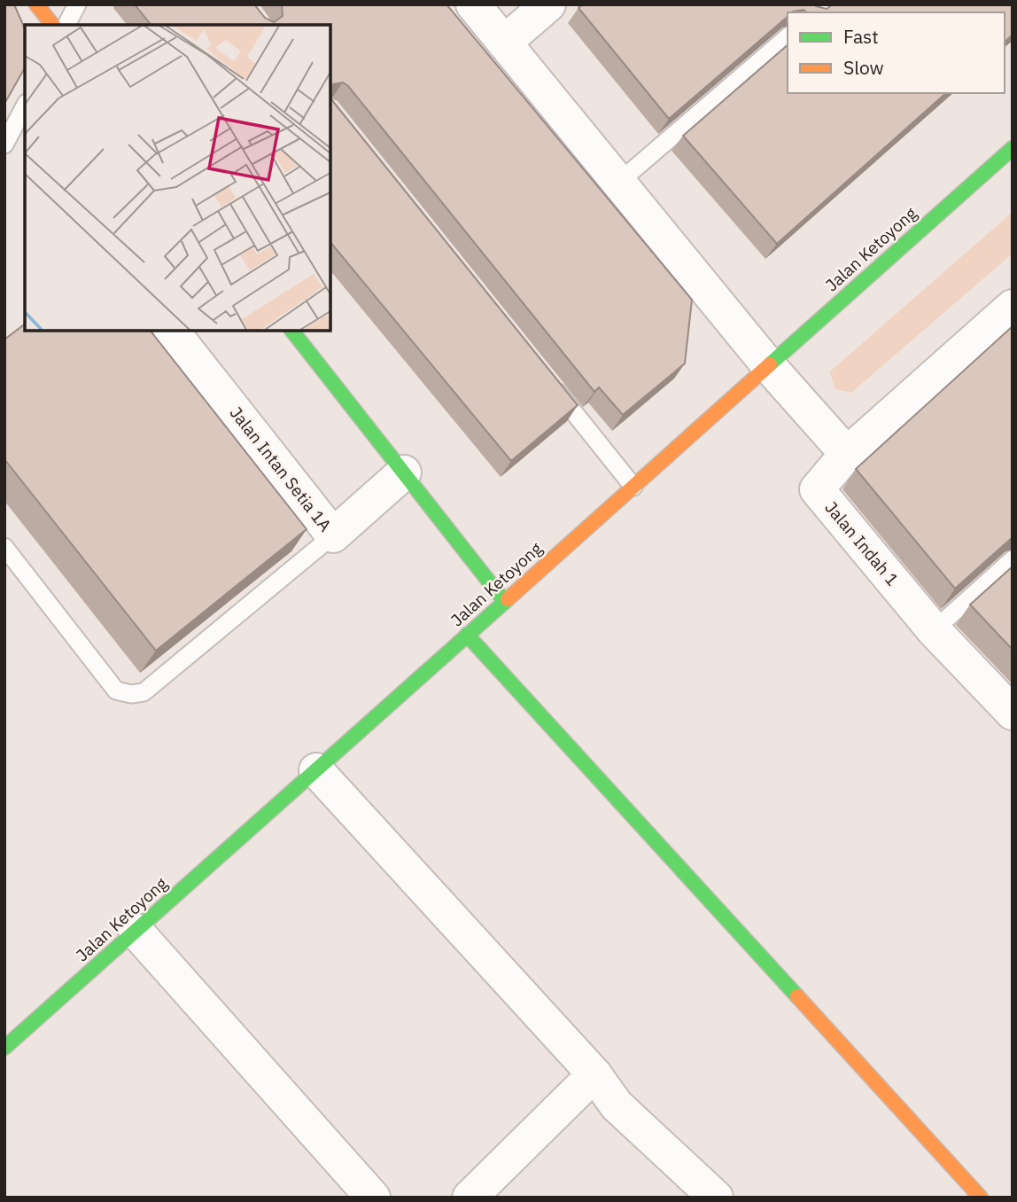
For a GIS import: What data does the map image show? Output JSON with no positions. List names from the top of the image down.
{
  "streets": {
    "street": ["Jalan Ketoyong", "Jalan Intan Setia 1A", "Jalan Indah 1"]
  },
  "legend": ["Fast", "Slow"]
}
